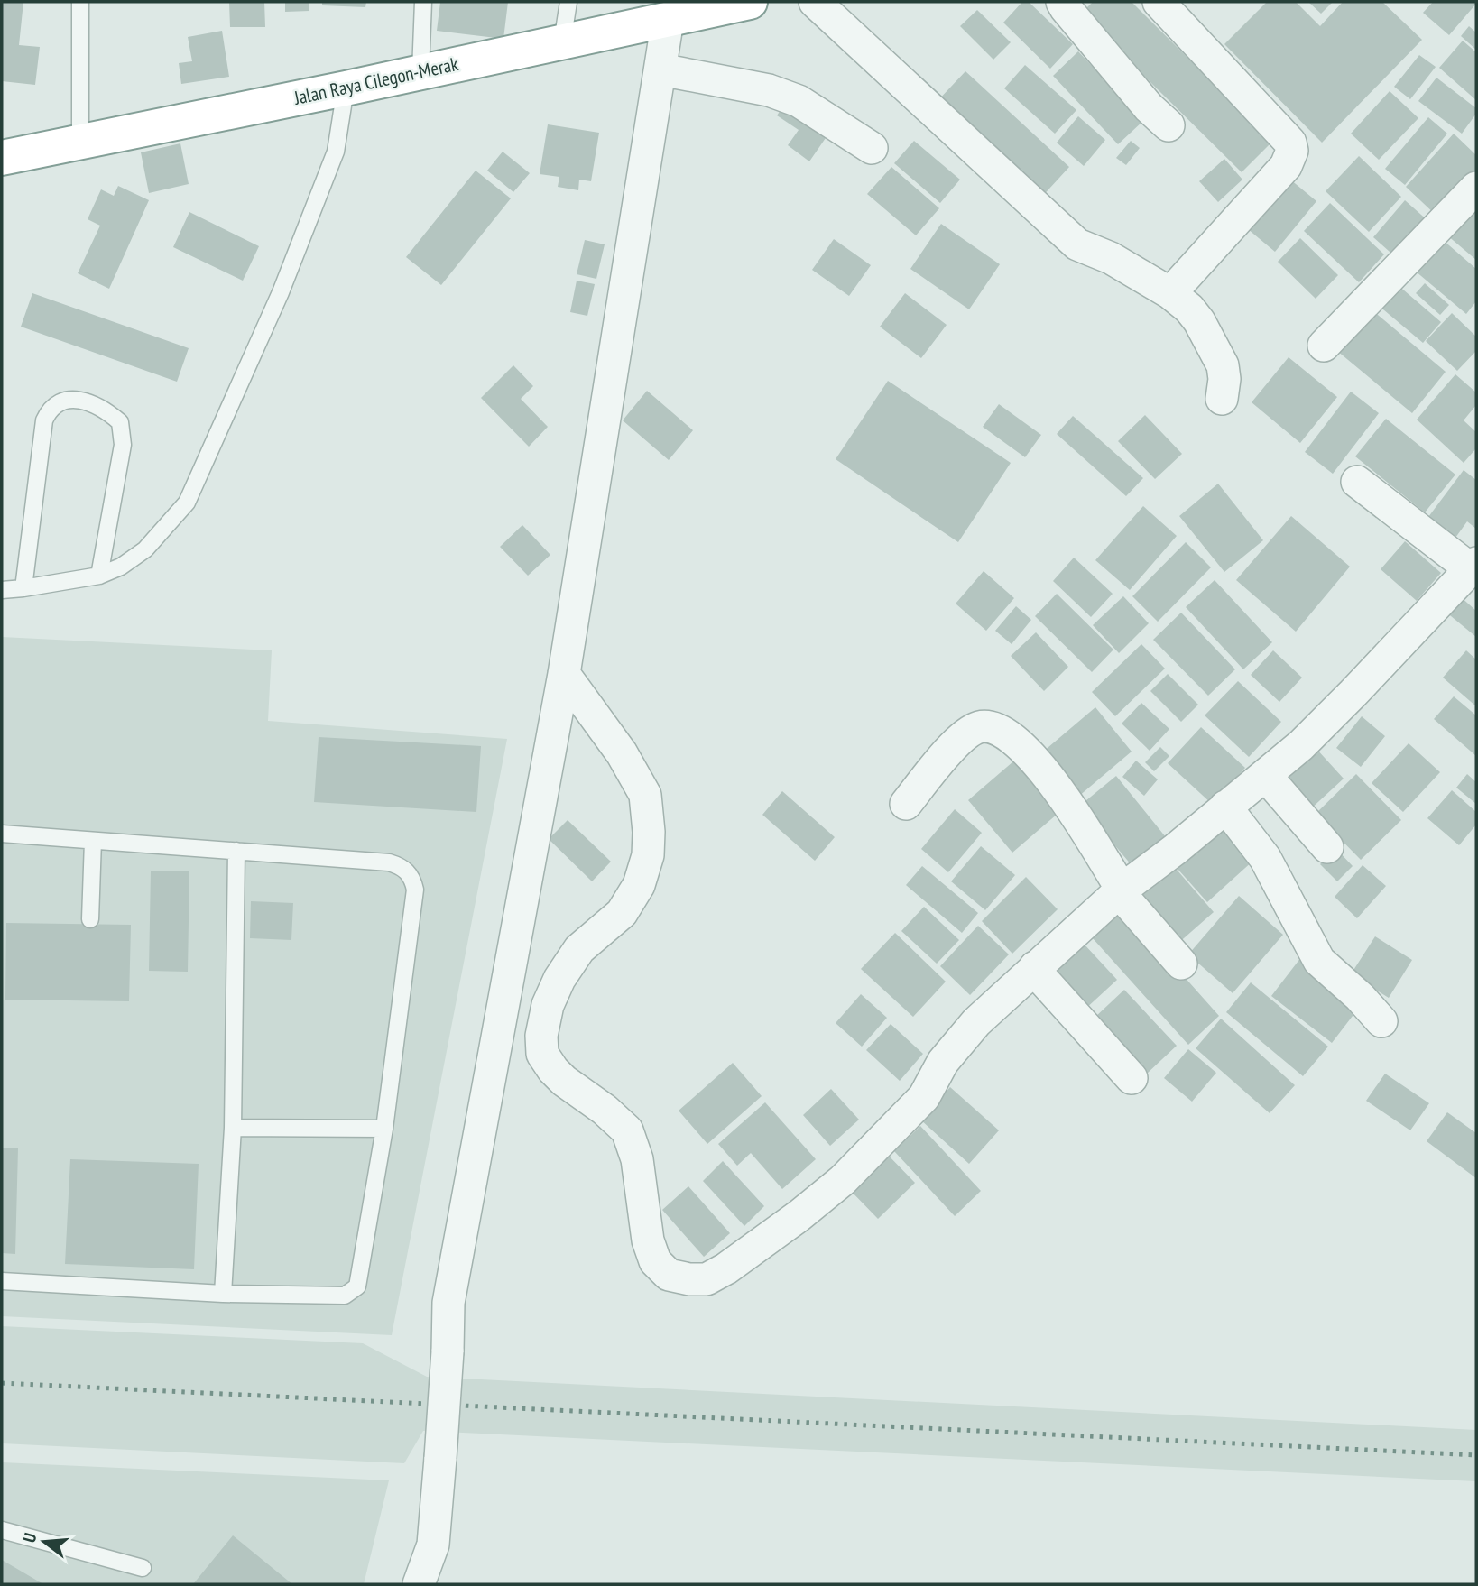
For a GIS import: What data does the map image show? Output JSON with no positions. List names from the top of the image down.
{
  "streets": {
    "highway": ["Jalan Raya Cilegon-Merak"]
  },
  "north": "left"
}
